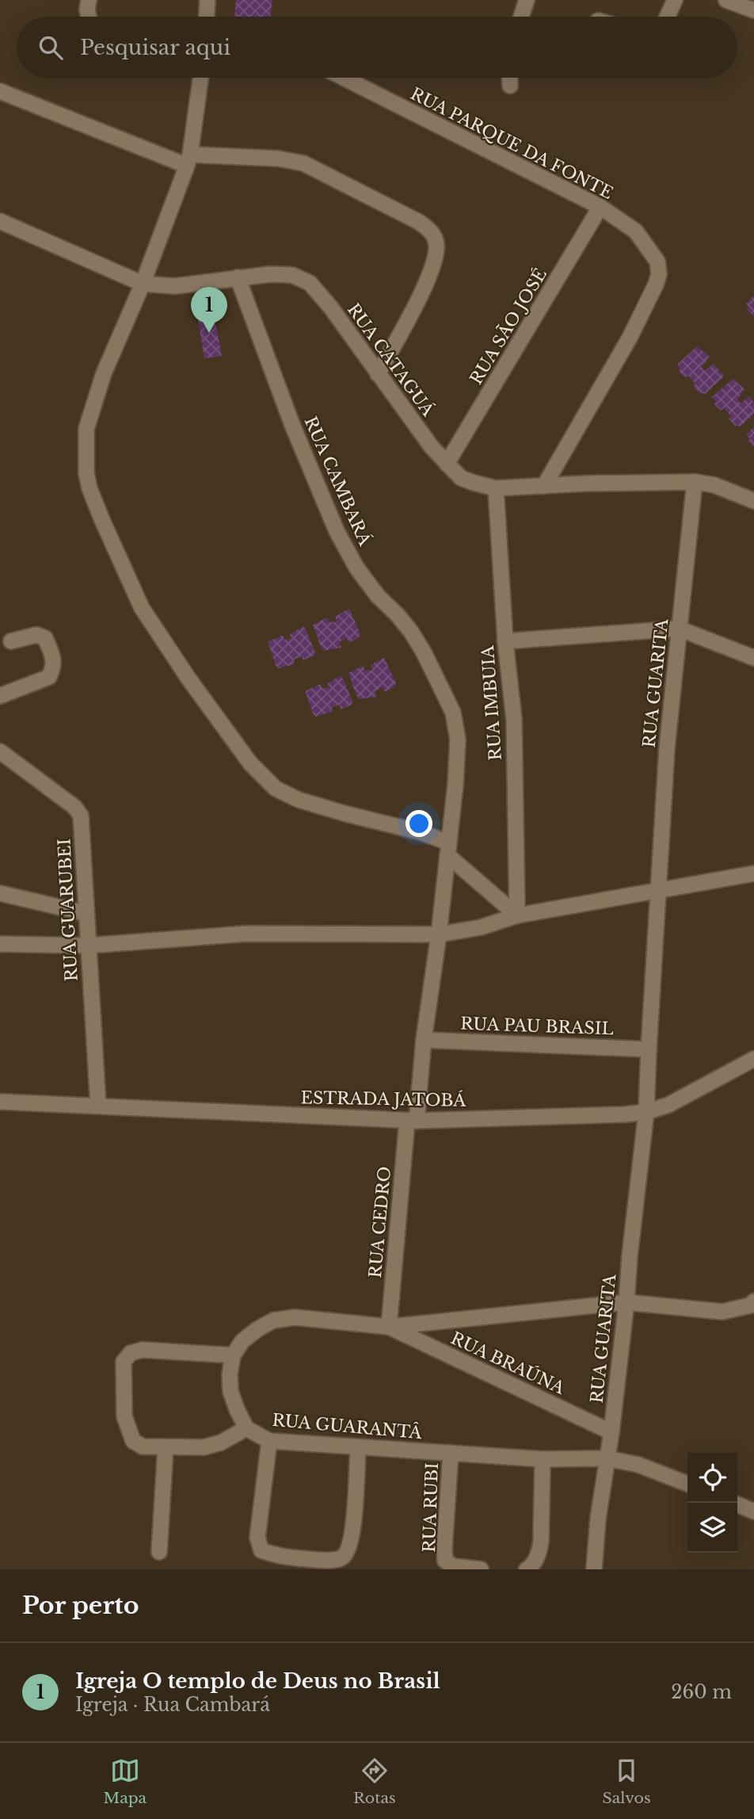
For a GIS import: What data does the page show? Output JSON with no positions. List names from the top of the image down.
{
  "streets": {
    "street": [
      "RUA PARQUE DA FONTE",
      "RUA SÃO JOSÉ",
      "RUA CATAGUÁ",
      "RUA CAMBARÁ",
      "RUA GUARITA",
      "RUA IMBUIA",
      "RUA GUARUBEI",
      "RUA PAU BRASIL",
      "ESTRADA JATOBÁ",
      "RUA CEDRO",
      "RUA BRAÚNA",
      "RUA GUARANTÂ",
      "RUA RUBI"
    ]
  },
  "crossings": [
    ["RUA PARQUE DA FONTE", "RUA SÃO JOSÉ"],
    ["RUA PARQUE DA FONTE", "RUA CATAGUÁ"],
    ["RUA SÃO JOSÉ", "RUA CATAGUÁ"],
    ["RUA CATAGUÁ", "RUA CAMBARÁ"],
    ["RUA CATAGUÁ", "RUA GUARITA"],
    ["RUA CATAGUÁ", "RUA IMBUIA"],
    ["RUA CAMBARÁ", "RUA CEDRO"],
    ["RUA GUARITA", "RUA PAU BRASIL"],
    ["RUA GUARITA", "ESTRADA JATOBÁ"],
    ["RUA GUARITA", "RUA BRAÚNA"],
    ["RUA GUARITA", "RUA GUARANTÂ"],
    ["RUA GUARUBEI", "ESTRADA JATOBÁ"],
    ["RUA PAU BRASIL", "RUA CEDRO"],
    ["ESTRADA JATOBÁ", "RUA CEDRO"],
    ["RUA CEDRO", "RUA BRAÚNA"],
    ["RUA GUARANTÂ", "RUA RUBI"]
  ],
  "page": {
    "search": "Pesquisar aqui",
    "pins": "1",
    "heading": "Por perto",
    "list": [
      {
        "mark": "1",
        "name": "Igreja O templo de Deus no Brasil",
        "note": "Igreja · Rua Cambará",
        "value": "260 m"
      }
    ],
    "nav": ["Mapa", "Rotas", "Salvos"]
  }
}
